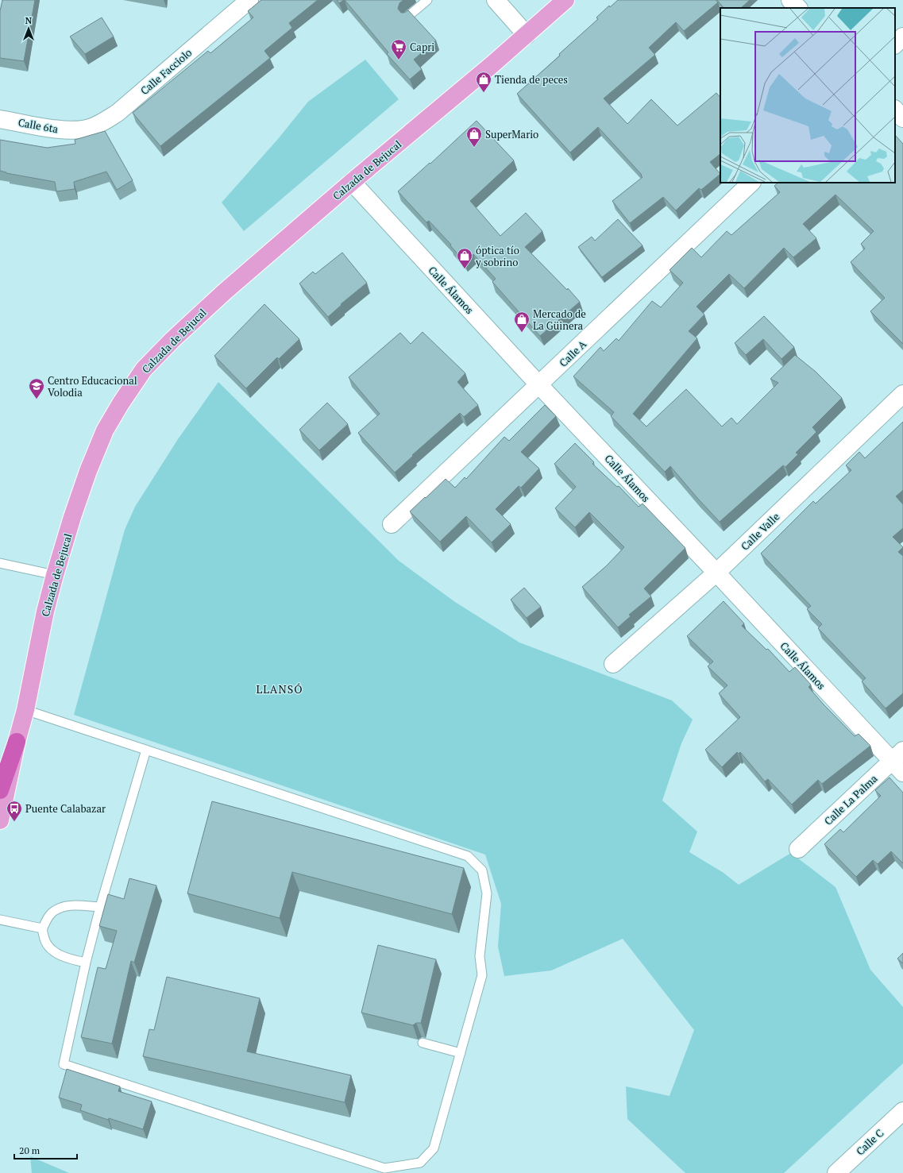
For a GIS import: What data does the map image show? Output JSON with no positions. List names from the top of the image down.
{
  "streets": {
    "main road": ["Calzada de Bejucal"],
    "street": [
      "Calle Facciolo",
      "Calle 6ta",
      "Calle Álamos",
      "Calle A",
      "Calle Valle",
      "Calle La Palma",
      "Calle C"
    ]
  },
  "crossings": [
    ["Calle Facciolo", "Calle 6ta"],
    ["Calzada de Bejucal", "Calle Álamos"],
    ["Calle Álamos", "Calle A"],
    ["Calle Álamos", "Calle Valle"],
    ["Calle Álamos", "Calle La Palma"]
  ],
  "districts": ["LLANSÓ"],
  "places": {
    "supermarket": ["Capri"],
    "shop": [
      "Tienda de peces",
      "SuperMario",
      "óptica tío y sobrino",
      "Mercado de La Güinera"
    ],
    "school or university": ["Centro Educacional Volodia"],
    "bus stop": ["Puente Calabazar"]
  },
  "scale_bar": "20 m",
  "north": "top"
}
